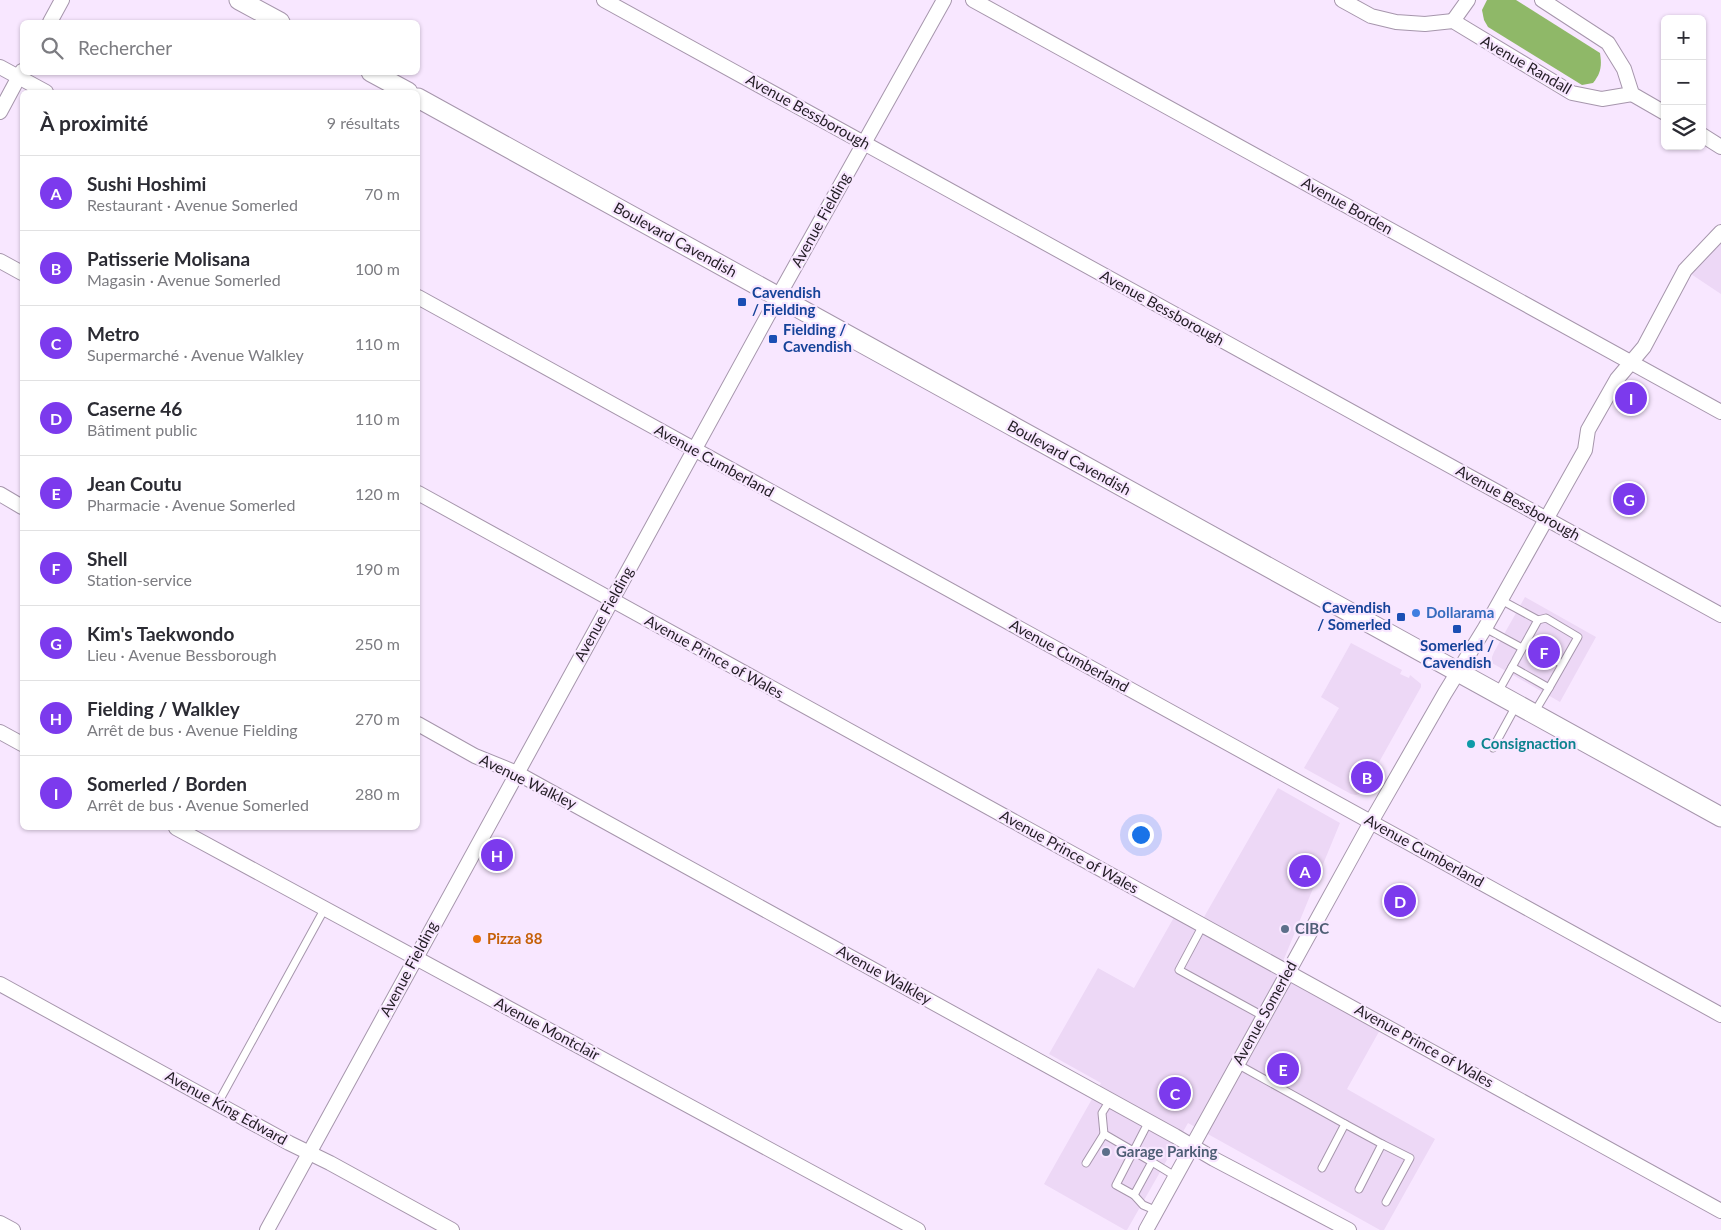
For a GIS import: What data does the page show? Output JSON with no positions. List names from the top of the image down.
{
  "streets": {
    "main road": ["Boulevard Cavendish"],
    "street": [
      "Avenue Randall",
      "Avenue Bessborough",
      "Avenue Borden",
      "Avenue Fielding",
      "Avenue Cumberland",
      "Avenue Prince of Wales",
      "Avenue Walkley",
      "Avenue Somerled",
      "Avenue Montclair",
      "Avenue King Edward"
    ]
  },
  "crossings": [
    ["Avenue Bessborough", "Avenue Fielding"],
    ["Avenue Bessborough", "Avenue Somerled"],
    ["Avenue Borden", "Avenue Somerled"],
    ["Avenue Fielding", "Boulevard Cavendish"],
    ["Avenue Fielding", "Avenue Cumberland"],
    ["Avenue Fielding", "Avenue Prince of Wales"],
    ["Avenue Fielding", "Avenue Walkley"],
    ["Avenue Fielding", "Avenue Montclair"],
    ["Avenue Fielding", "Avenue King Edward"],
    ["Boulevard Cavendish", "Avenue Somerled"],
    ["Avenue Cumberland", "Avenue Somerled"],
    ["Avenue Prince of Wales", "Avenue Somerled"],
    ["Avenue Walkley", "Avenue Somerled"]
  ],
  "places": {
    "transit": [
      "Cavendish / Fielding",
      "Fielding / Cavendish",
      "Cavendish / Somerled",
      "Somerled / Cavendish"
    ],
    "other": [
      "Dollarama",
      "Consignaction",
      "CIBC",
      "Pizza 88",
      "Garage Parking"
    ]
  },
  "page": {
    "map_buttons": ["+", "−"],
    "search": "Rechercher",
    "heading": ["À proximité", "9 résultats"],
    "list": [
      {
        "mark": "A",
        "name": "Sushi Hoshimi",
        "note": "Restaurant · Avenue Somerled",
        "value": "70 m"
      },
      {
        "mark": "B",
        "name": "Patisserie Molisana",
        "note": "Magasin · Avenue Somerled",
        "value": "100 m"
      },
      {
        "mark": "C",
        "name": "Metro",
        "note": "Supermarché · Avenue Walkley",
        "value": "110 m"
      },
      {
        "mark": "D",
        "name": "Caserne 46",
        "note": "Bâtiment public",
        "value": "110 m"
      },
      {
        "mark": "E",
        "name": "Jean Coutu",
        "note": "Pharmacie · Avenue Somerled",
        "value": "120 m"
      },
      {
        "mark": "F",
        "name": "Shell",
        "note": "Station-service",
        "value": "190 m"
      },
      {
        "mark": "G",
        "name": "Kim's Taekwondo",
        "note": "Lieu · Avenue Bessborough",
        "value": "250 m"
      },
      {
        "mark": "H",
        "name": "Fielding / Walkley",
        "note": "Arrêt de bus · Avenue Fielding",
        "value": "270 m"
      },
      {
        "mark": "I",
        "name": "Somerled / Borden",
        "note": "Arrêt de bus · Avenue Somerled",
        "value": "280 m"
      }
    ],
    "pins": [
      "I",
      "G",
      "F",
      "B",
      "H",
      "A",
      "D",
      "E",
      "C"
    ]
  }
}
